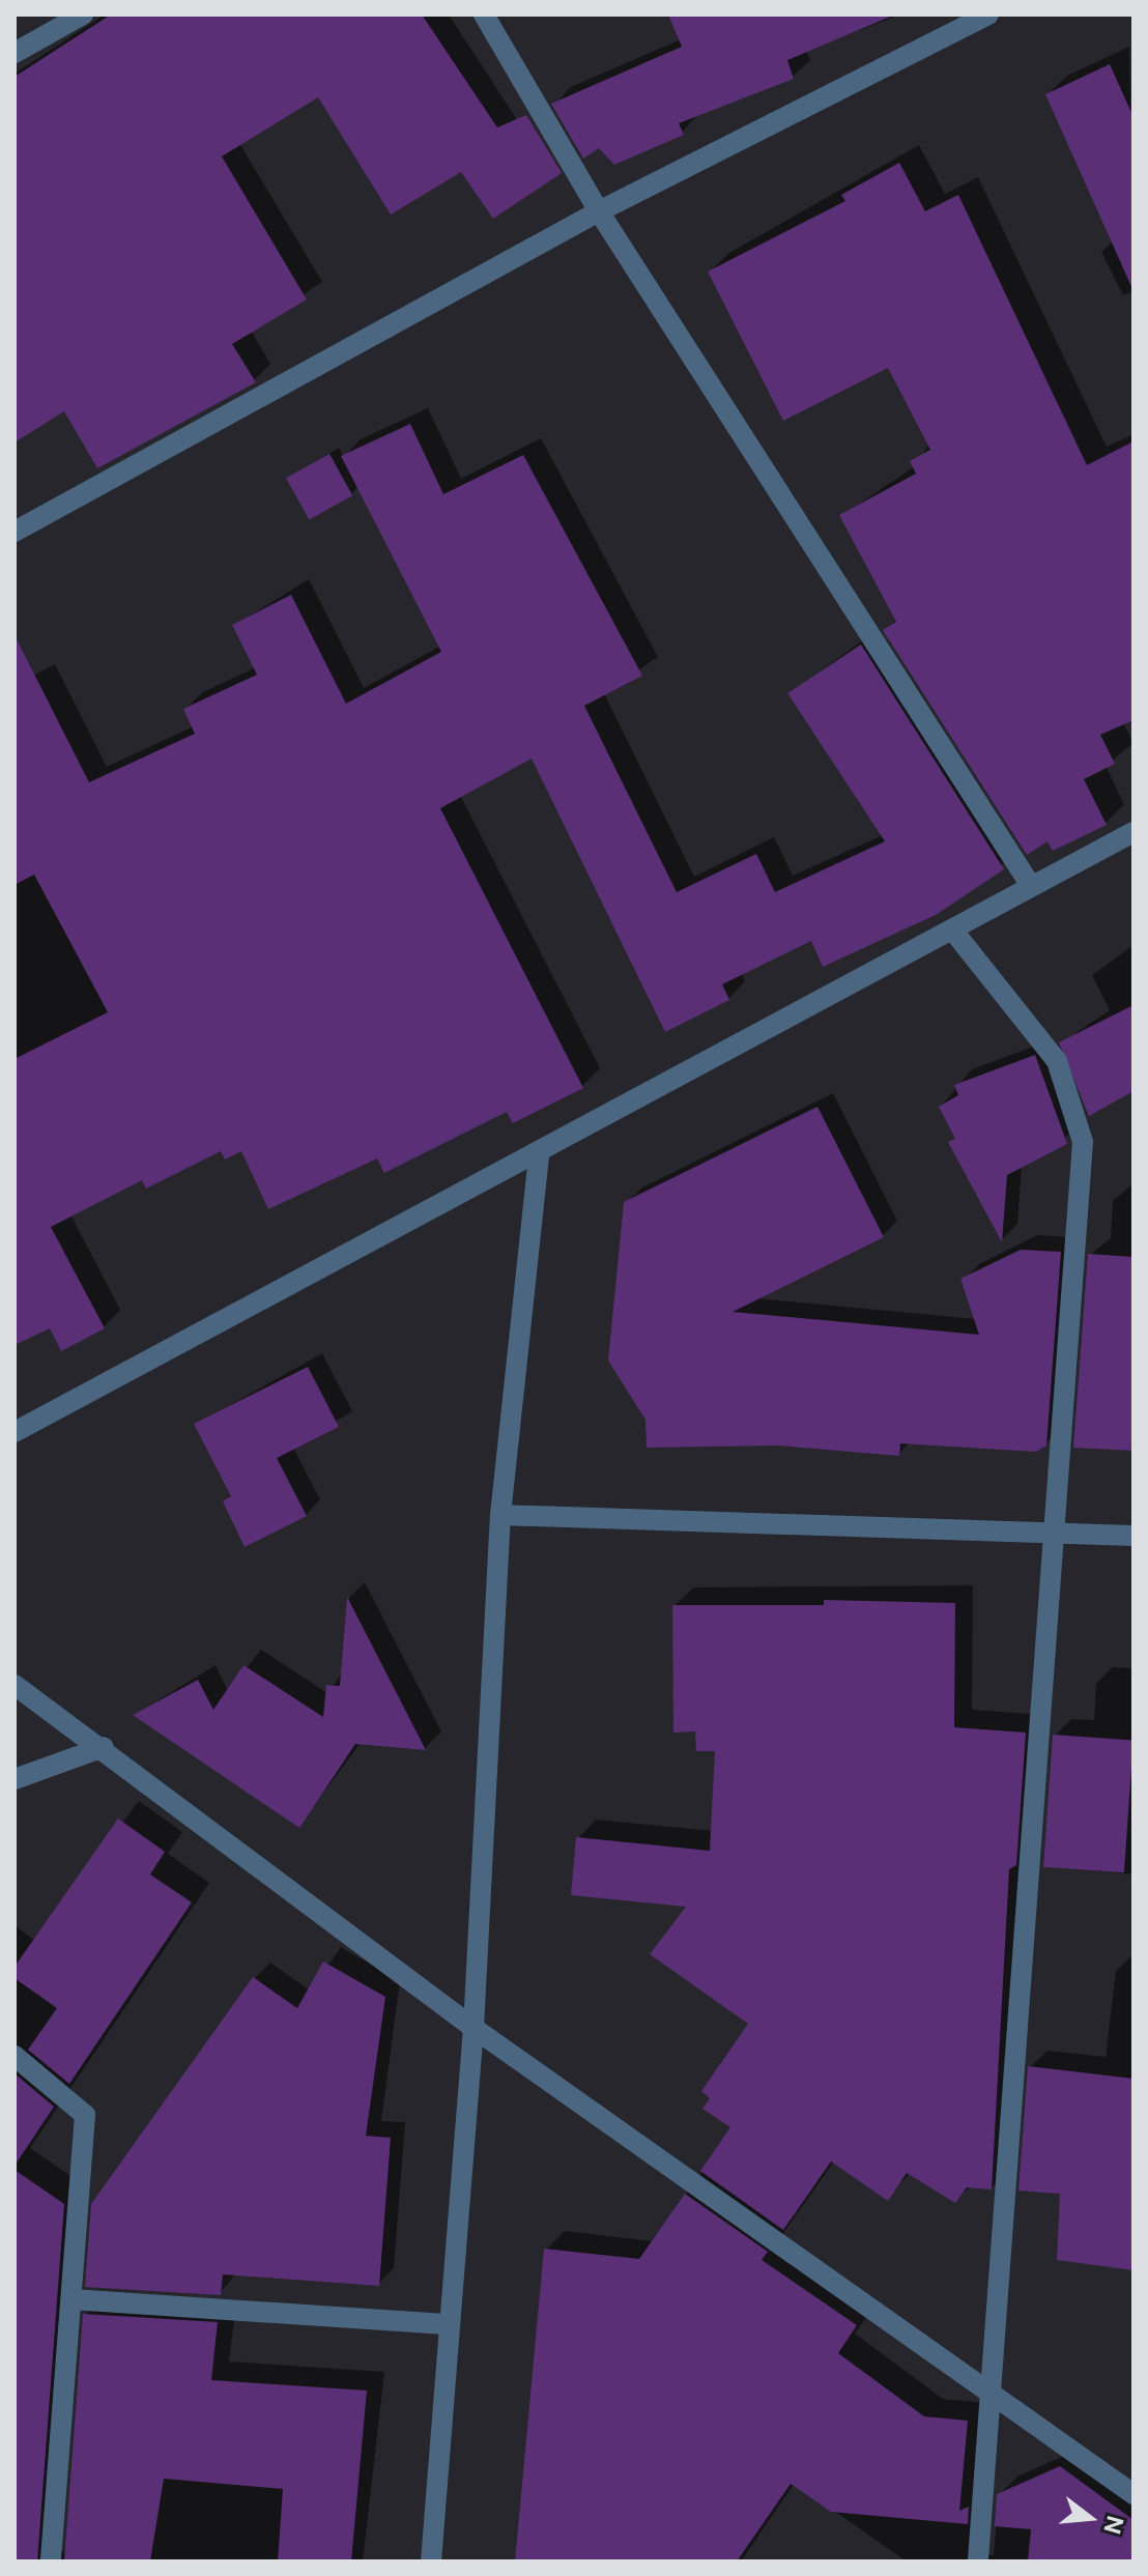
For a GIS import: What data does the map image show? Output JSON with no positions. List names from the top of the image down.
{
  "north": "right"
}
